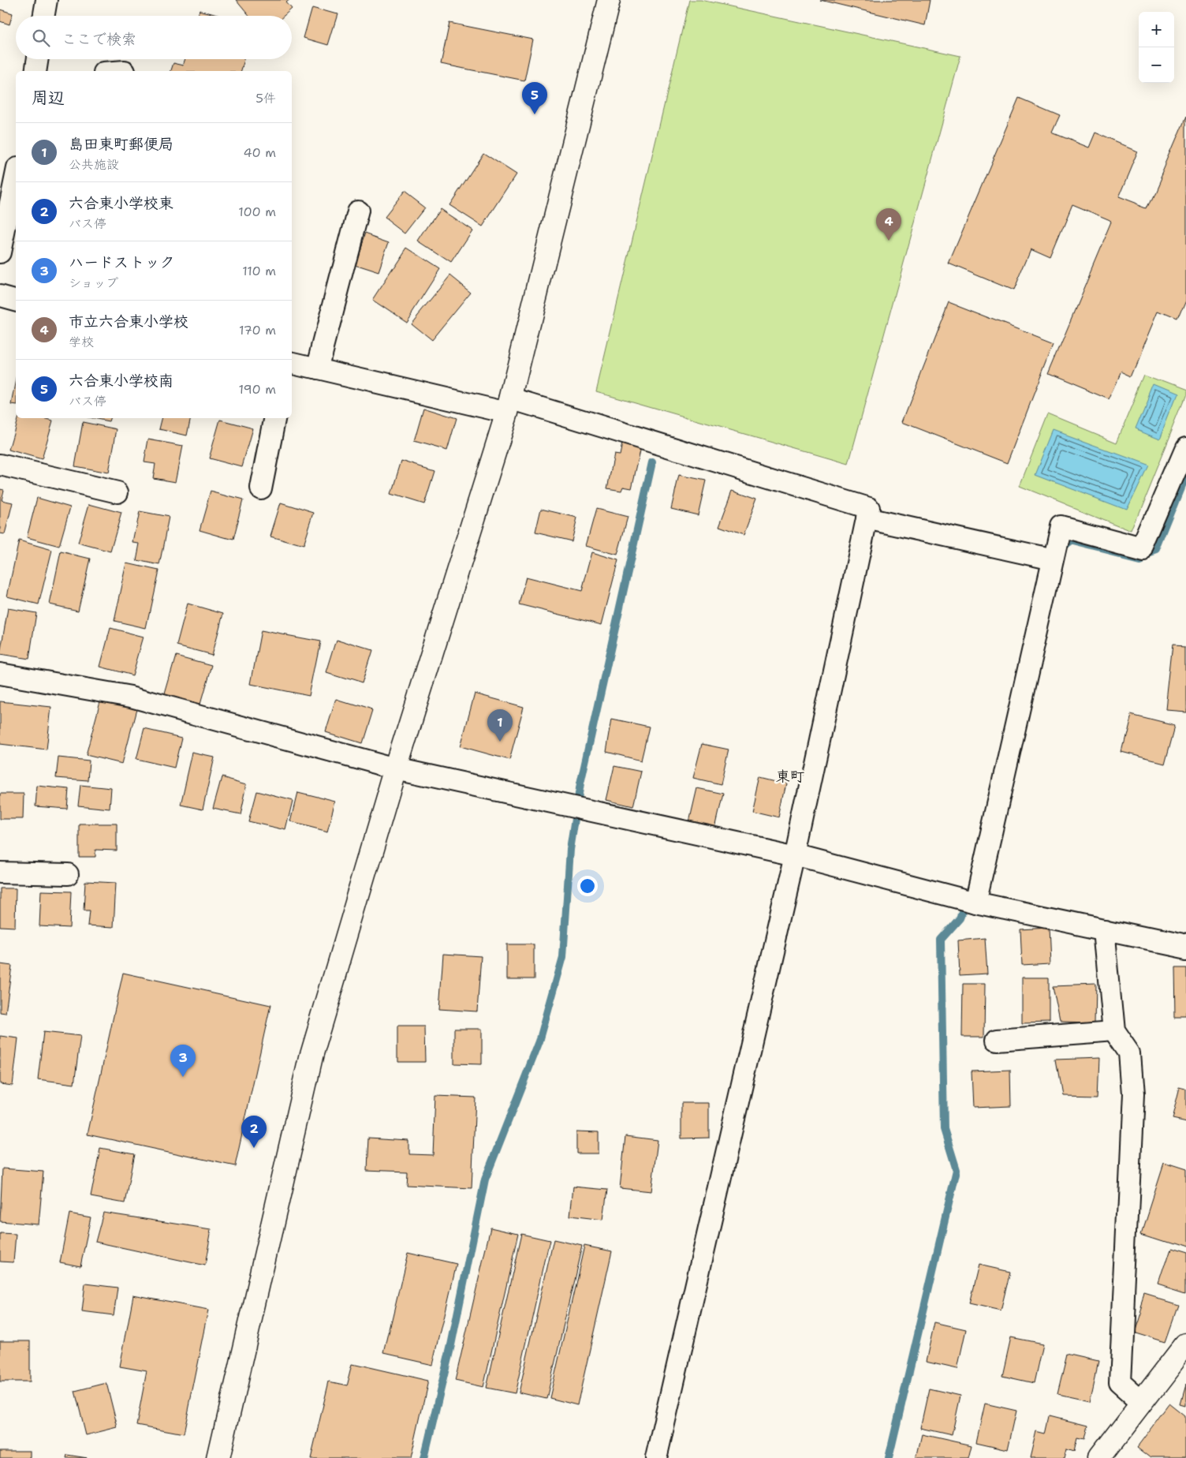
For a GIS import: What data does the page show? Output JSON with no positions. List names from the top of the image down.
{
  "districts": ["東町"],
  "page": {
    "map_buttons": ["+", "−"],
    "search": "ここで検索",
    "heading": ["周辺", "5件"],
    "pins": [
      "5",
      "4",
      "1",
      "3",
      "2"
    ],
    "list": [
      {
        "mark": "1",
        "name": "島田東町郵便局",
        "note": "公共施設",
        "value": "40 m"
      },
      {
        "mark": "2",
        "name": "六合東小学校東",
        "note": "バス停",
        "value": "100 m"
      },
      {
        "mark": "3",
        "name": "ハードストック",
        "note": "ショップ",
        "value": "110 m"
      },
      {
        "mark": "4",
        "name": "市立六合東小学校",
        "note": "学校",
        "value": "170 m"
      },
      {
        "mark": "5",
        "name": "六合東小学校南",
        "note": "バス停",
        "value": "190 m"
      }
    ]
  }
}
